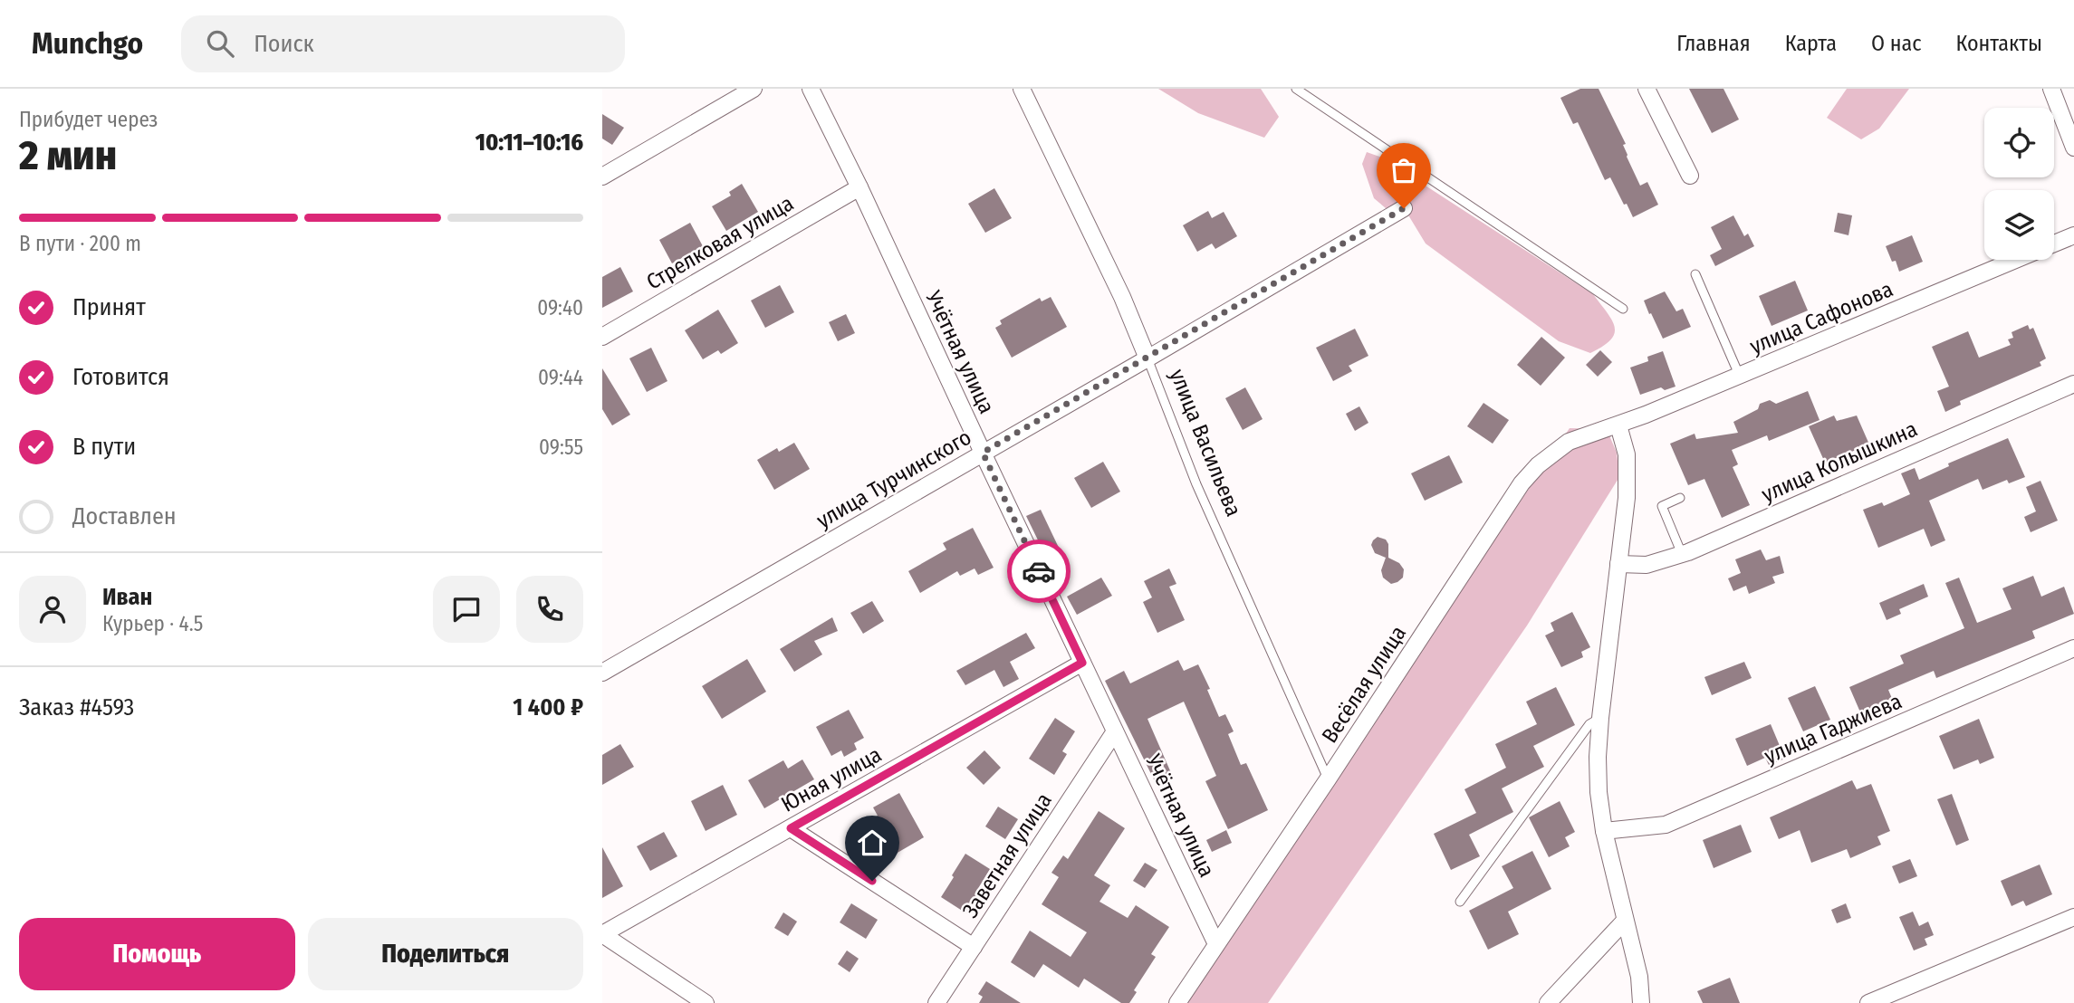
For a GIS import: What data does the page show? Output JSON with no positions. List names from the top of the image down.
{
  "streets": {
    "street": [
      "Стрелковая улица",
      "улица Сафонова",
      "Учётная улица",
      "улица Васильева",
      "улица Колышкина",
      "улица Турчинского",
      "Весёлая улица",
      "улица Гаджиева",
      "Юная улица",
      "Заветная улица"
    ]
  },
  "crossings": [
    ["Стрелковая улица", "Учётная улица"],
    ["улица Сафонова", "Весёлая улица"],
    ["Учётная улица", "улица Турчинского"],
    ["Учётная улица", "Весёлая улица"],
    ["Учётная улица", "Юная улица"],
    ["Учётная улица", "Заветная улица"],
    ["улица Васильева", "улица Турчинского"],
    ["улица Васильева", "Весёлая улица"]
  ],
  "page": {
    "header": "Munchgo",
    "search": "Поиск",
    "nav": [
      "Главная",
      "Карта",
      "О нас",
      "Контакты"
    ],
    "heading": ["2 мин", "Прибудет через", "10:11–10:16"],
    "panel": [
      "Иван",
      "Курьер · 4.5",
      "Заказ #4593",
      "1 400 ₽"
    ],
    "bar": "В пути · 200 m",
    "list": [
      ["Принят", "09:40"],
      ["Готовится", "09:44"],
      ["В пути", "09:55"],
      "Доставлен"
    ],
    "buttons": ["Помощь", "Поделиться"]
  }
}
